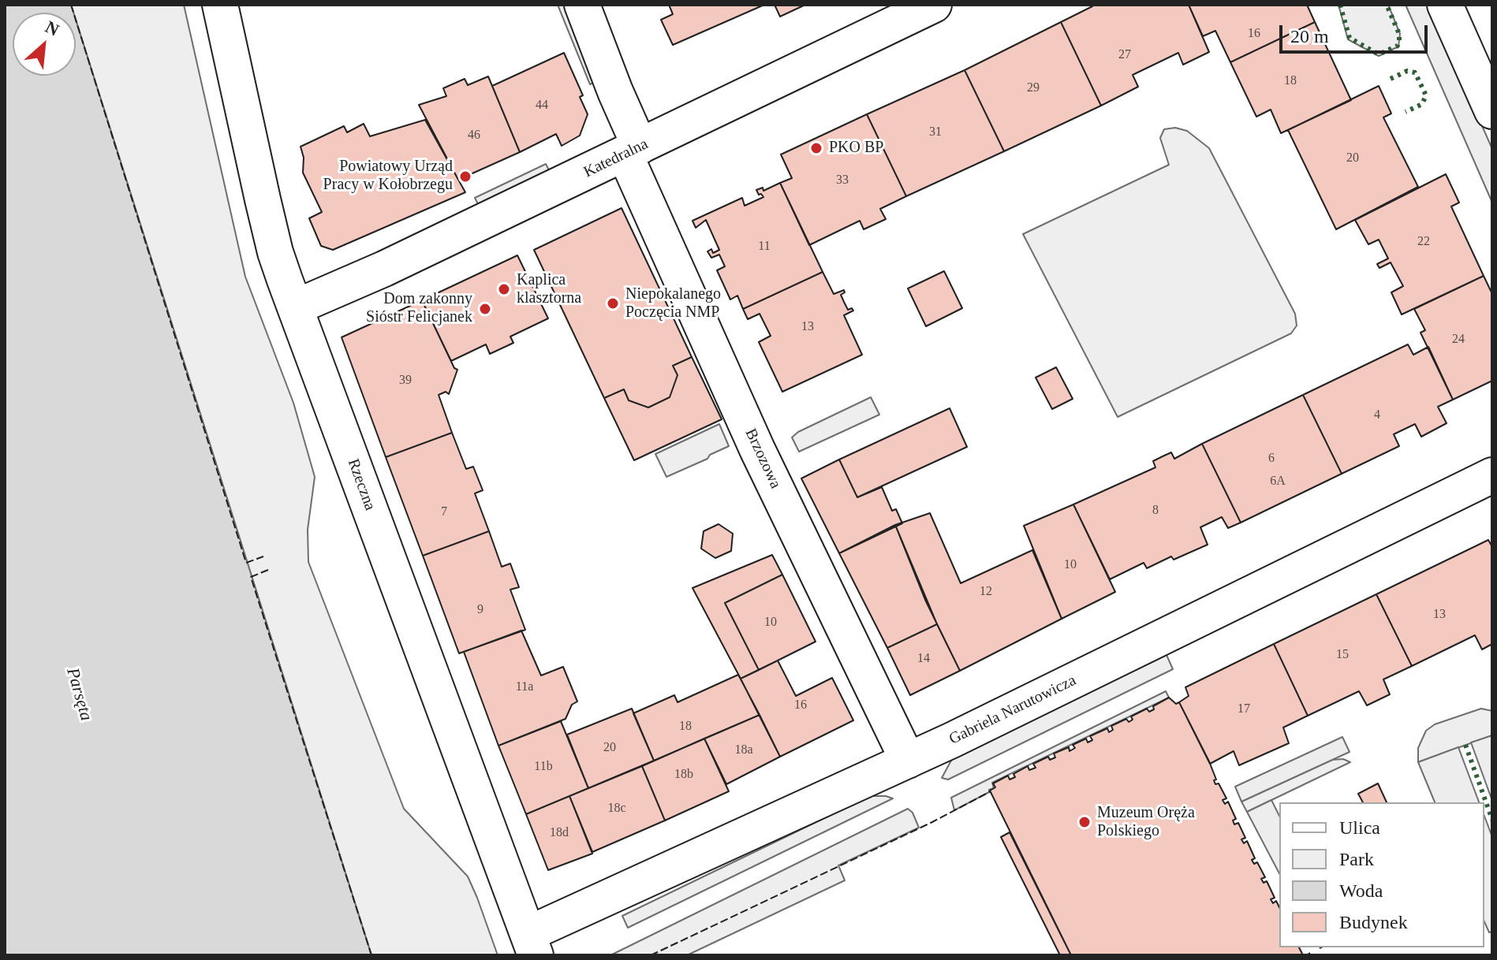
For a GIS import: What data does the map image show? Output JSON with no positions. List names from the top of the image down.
{
  "streets": {
    "street": [
      "Katedralna",
      "Brzozowa",
      "Rzeczna",
      "Gabriela Narutowicza"
    ]
  },
  "crossings": [
    ["Katedralna", "Brzozowa"],
    ["Katedralna", "Rzeczna"],
    ["Brzozowa", "Gabriela Narutowicza"],
    ["Rzeczna", "Gabriela Narutowicza"]
  ],
  "water": ["Parsęta"],
  "places": [
    "PKO BP",
    "Powiatowy Urząd Pracy w Kołobrzegu",
    "Kaplica klasztorna",
    "Niepokalanego Poczęcia NMP",
    "Dom zakonny Sióstr Felicjanek",
    "Muzeum Oręża Polskiego"
  ],
  "house_numbers": [
    "16",
    "27",
    "18",
    "29",
    "44",
    "31",
    "46",
    "20",
    "33",
    "22",
    "11",
    "13",
    "24",
    "39",
    "4",
    "6",
    "6A",
    "8",
    "7",
    "10",
    "12",
    "9",
    "13",
    "10",
    "15",
    "14",
    "11a",
    "16",
    "17",
    "18",
    "20",
    "18a",
    "11b",
    "18b",
    "18c",
    "18d"
  ],
  "legend": [
    "Ulica",
    "Park",
    "Woda",
    "Budynek"
  ],
  "scale_bar": "20 m",
  "north": "top right"
}
